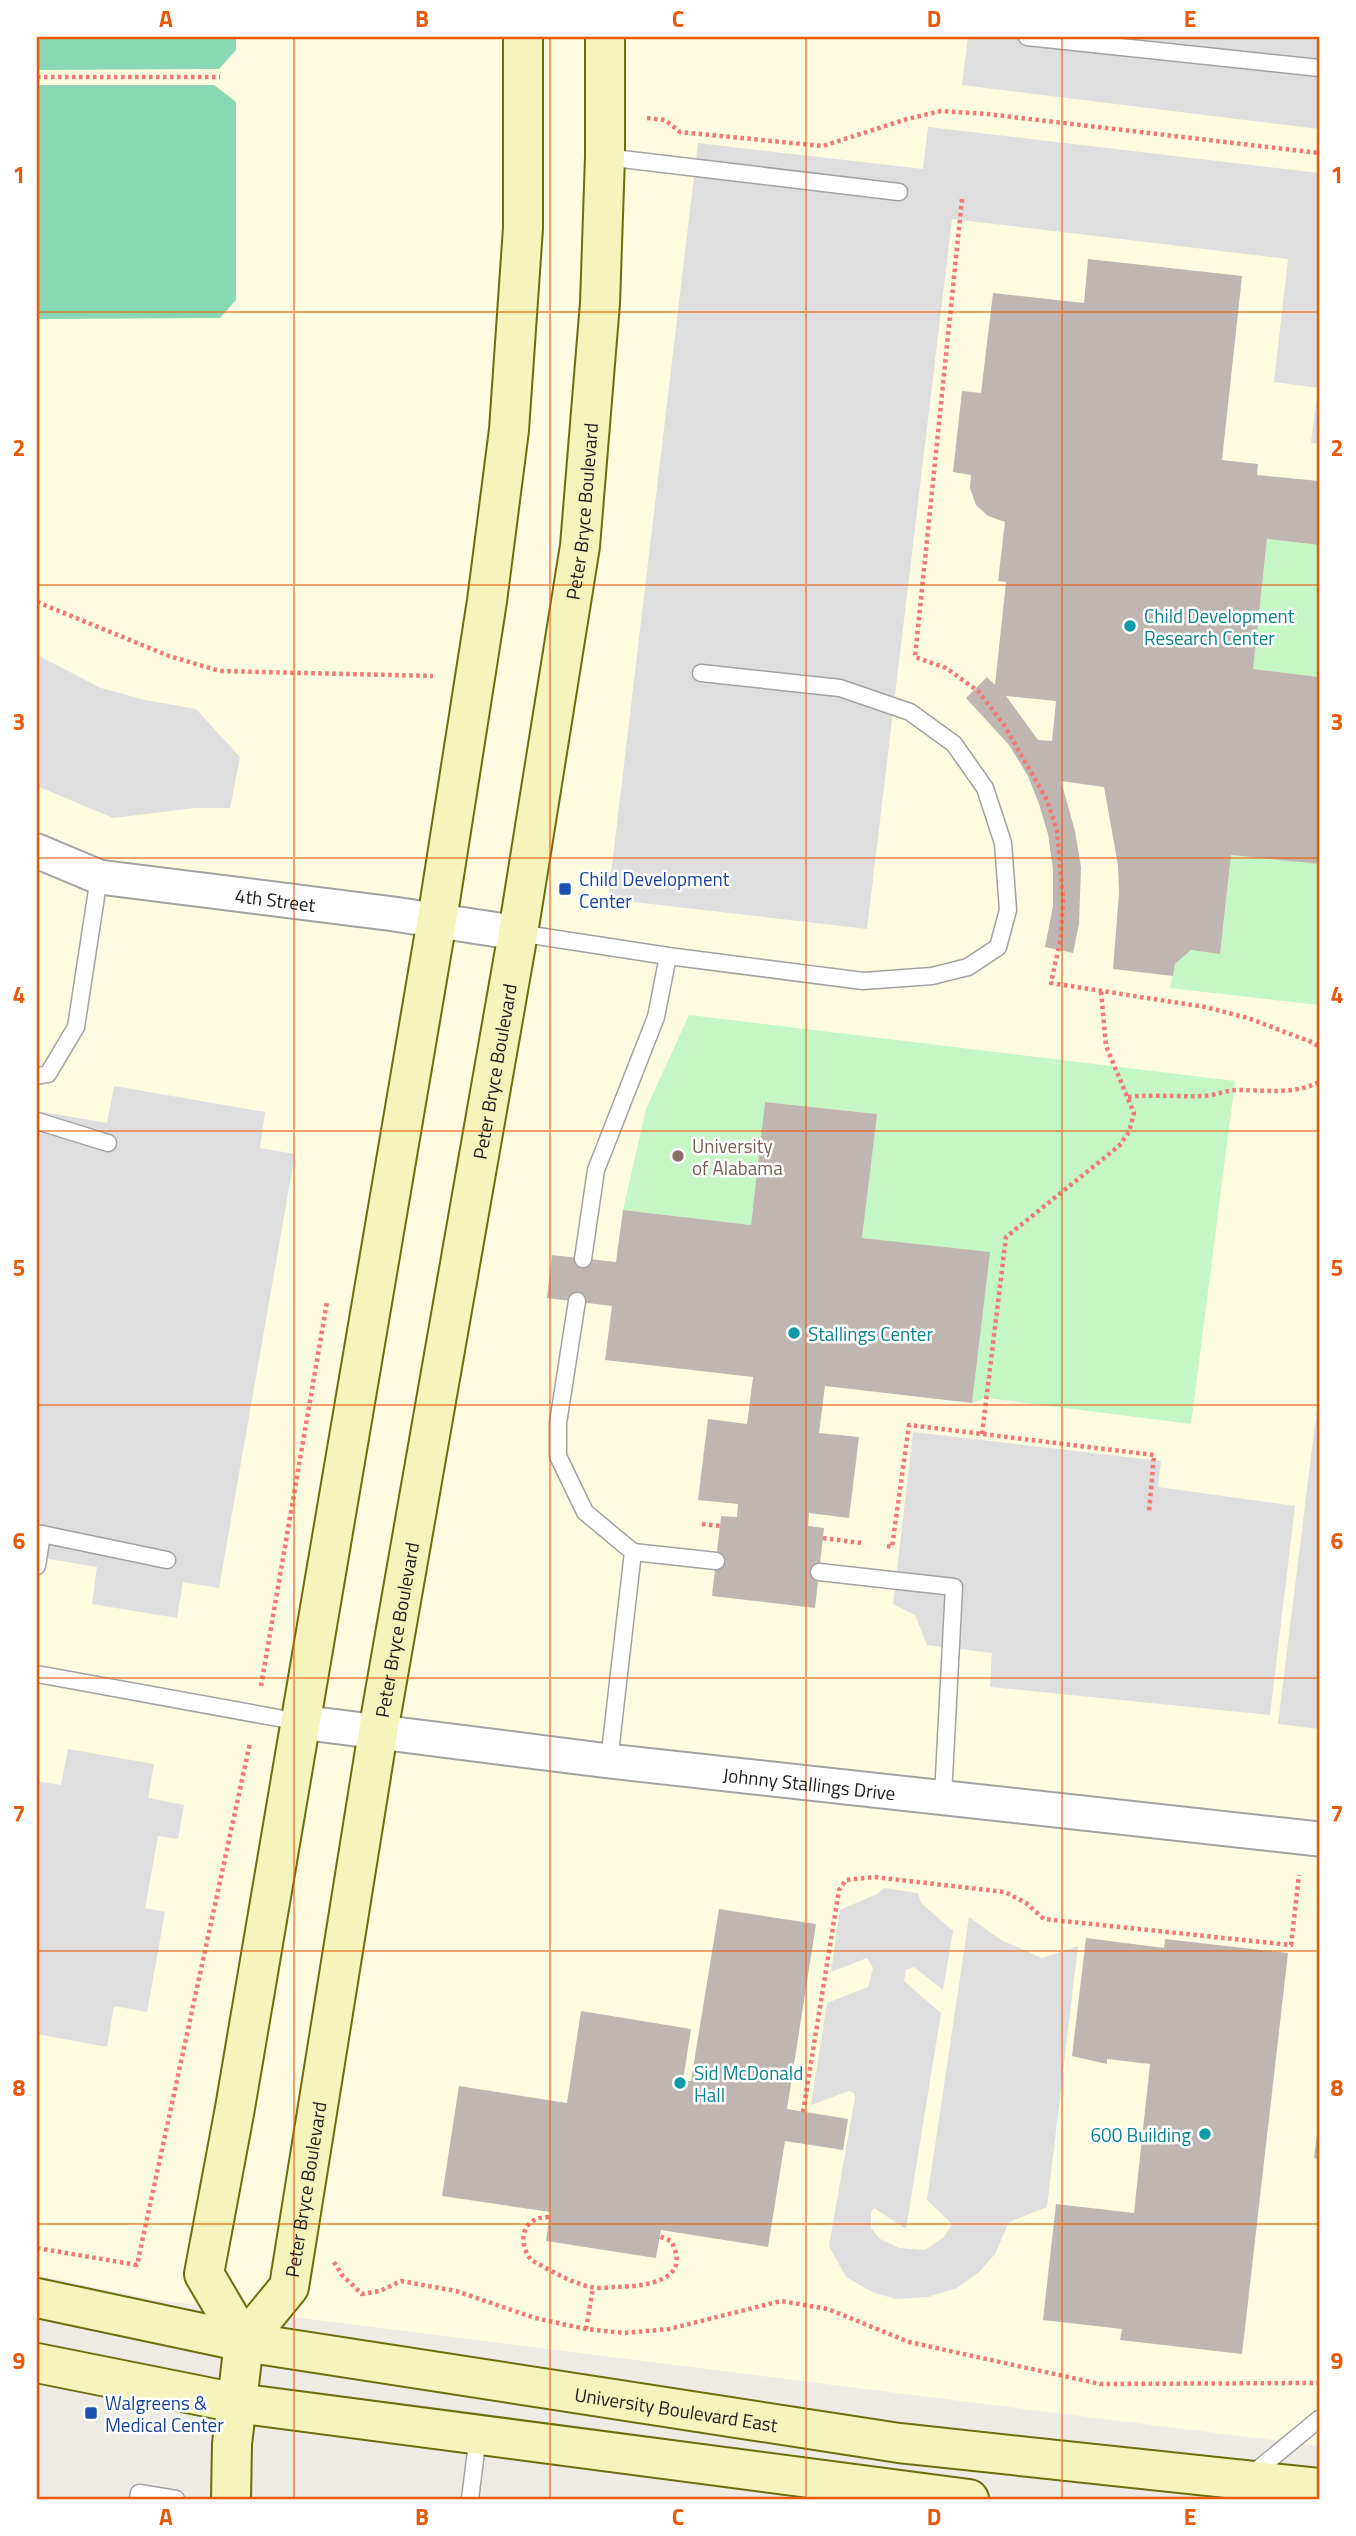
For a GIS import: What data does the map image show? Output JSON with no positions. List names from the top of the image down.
{
  "streets": {
    "street": [
      "Peter Bryce Boulevard",
      "4th Street",
      "Johnny Stallings Drive",
      "University Boulevard East"
    ]
  },
  "crossings": [
    ["Peter Bryce Boulevard", "4th Street"],
    ["Peter Bryce Boulevard", "Johnny Stallings Drive"],
    ["Peter Bryce Boulevard", "University Boulevard East"]
  ],
  "places": {
    "other": [
      "Child Development Research Center",
      "University of Alabama",
      "Stallings Center",
      "Sid McDonald Hall",
      "600 Building"
    ],
    "transit": ["Child Development Center", "Walgreens & Medical Center"]
  },
  "grid": {
    "columns": [
      "A",
      "B",
      "C",
      "D",
      "E"
    ],
    "rows": [
      "1",
      "2",
      "3",
      "4",
      "5",
      "6",
      "7",
      "8",
      "9"
    ]
  }
}
